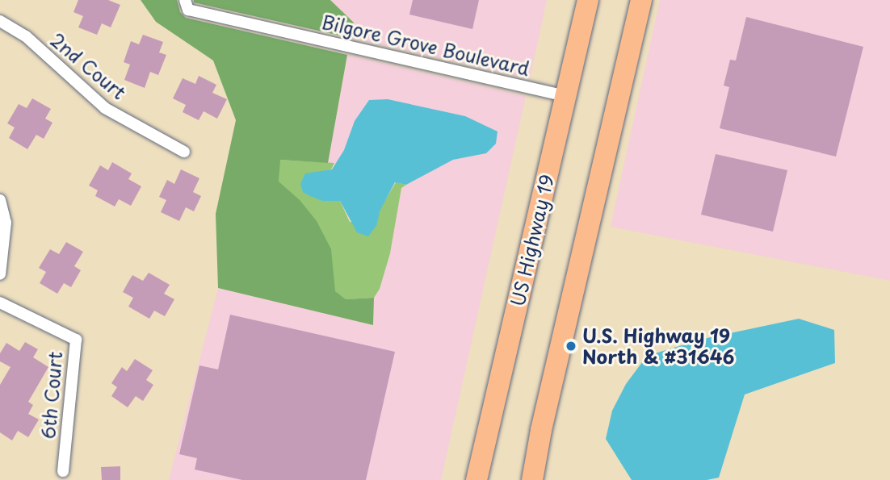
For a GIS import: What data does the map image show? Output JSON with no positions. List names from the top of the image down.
{
  "streets": {
    "highway": ["US Highway 19"],
    "street": ["Bilgore Grove Boulevard", "2nd Court", "6th Court"]
  },
  "crossings": [
    ["Bilgore Grove Boulevard", "US Highway 19"]
  ],
  "places": ["U.S. Highway 19 North & #31646"]
}
